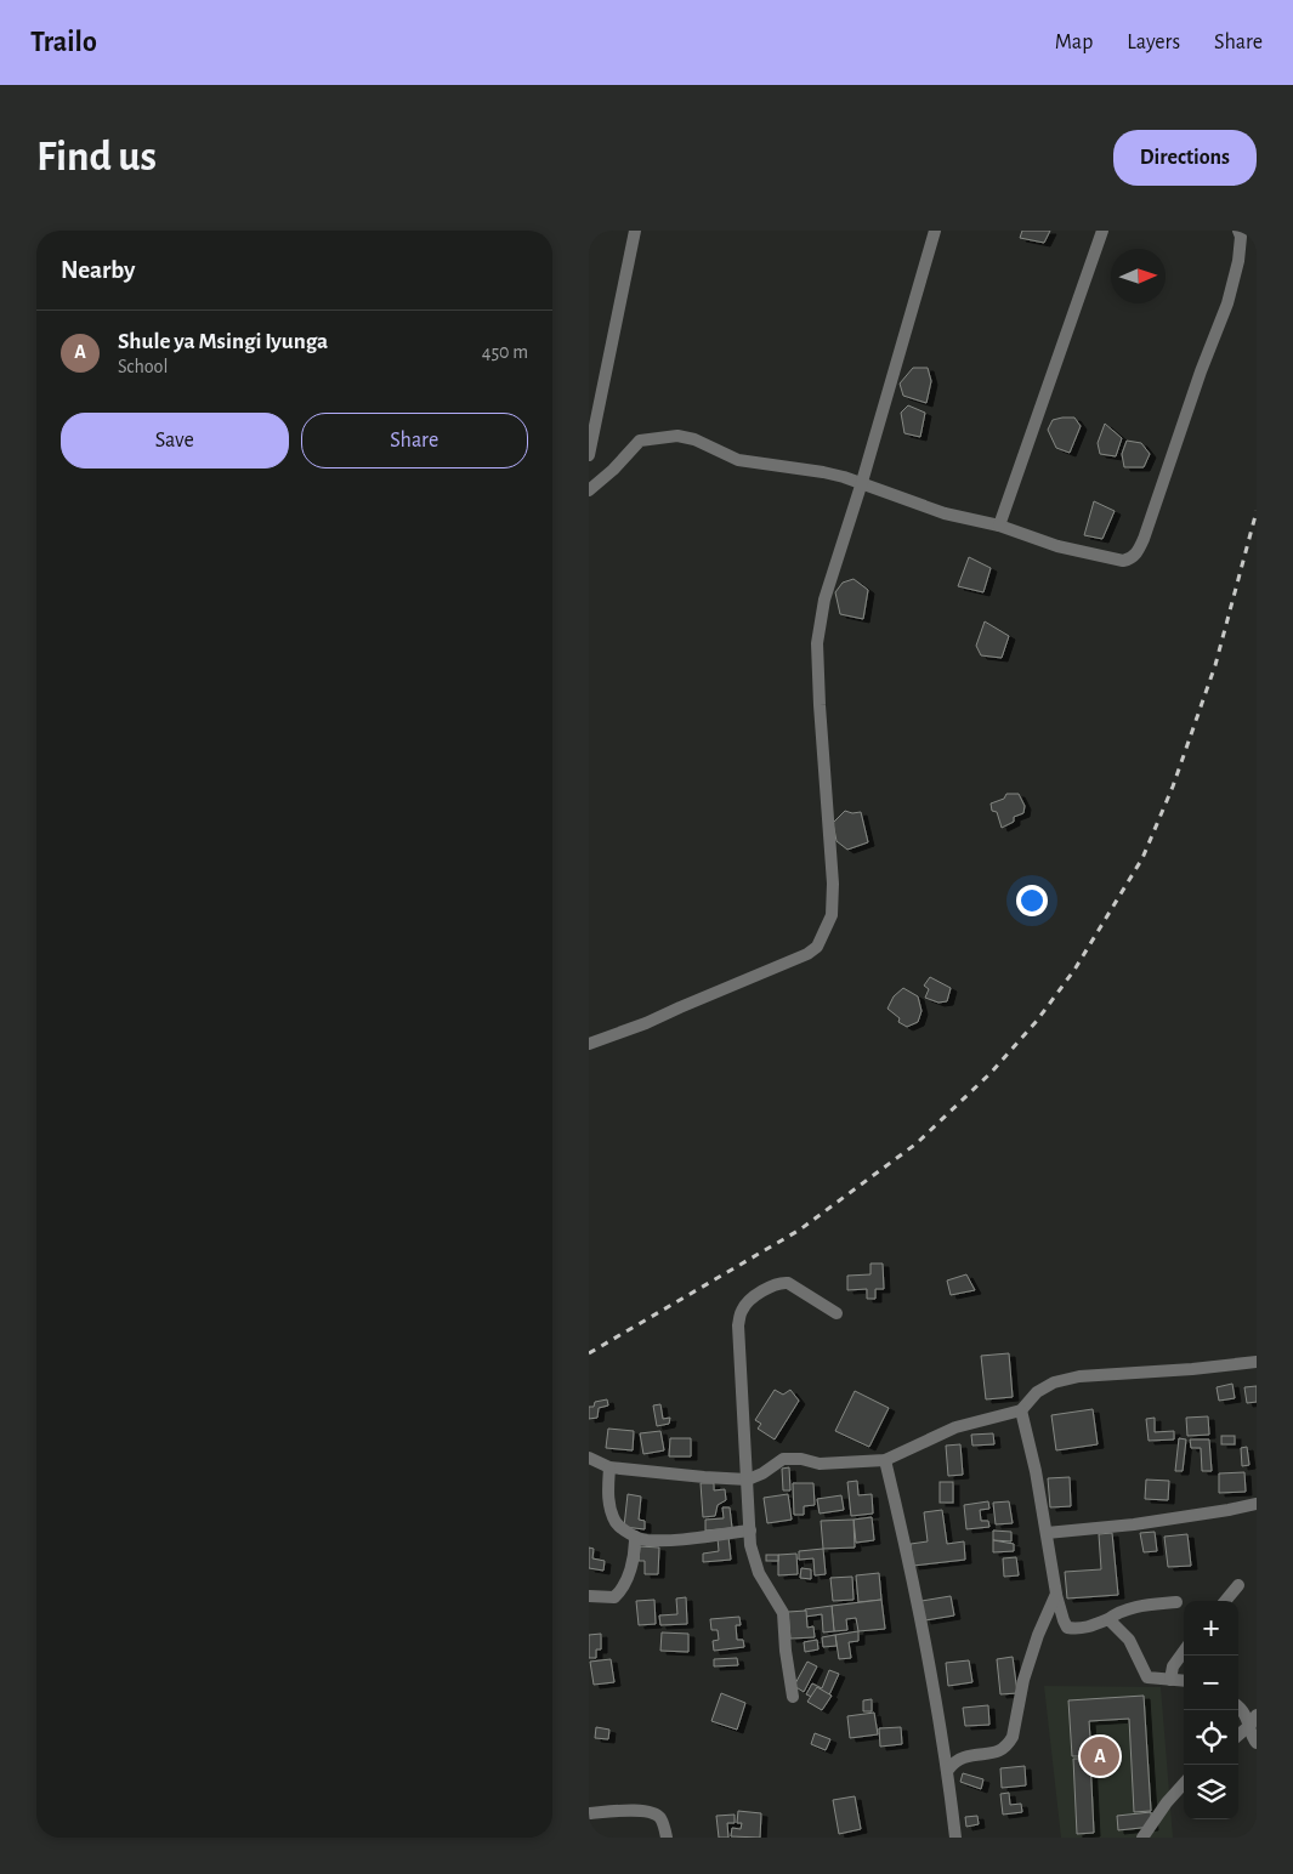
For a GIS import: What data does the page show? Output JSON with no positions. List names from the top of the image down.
{
  "north": "right",
  "page": {
    "header": "Trailo",
    "nav": ["Map", "Layers", "Share"],
    "buttons": [
      "Directions",
      ["Save", "Share"]
    ],
    "title": "Find us",
    "heading": "Nearby",
    "list": [
      {
        "mark": "A",
        "name": "Shule ya Msingi Iyunga",
        "note": "School",
        "value": "450 m"
      }
    ],
    "map_buttons": ["+", "−"],
    "pins": "A"
  }
}
